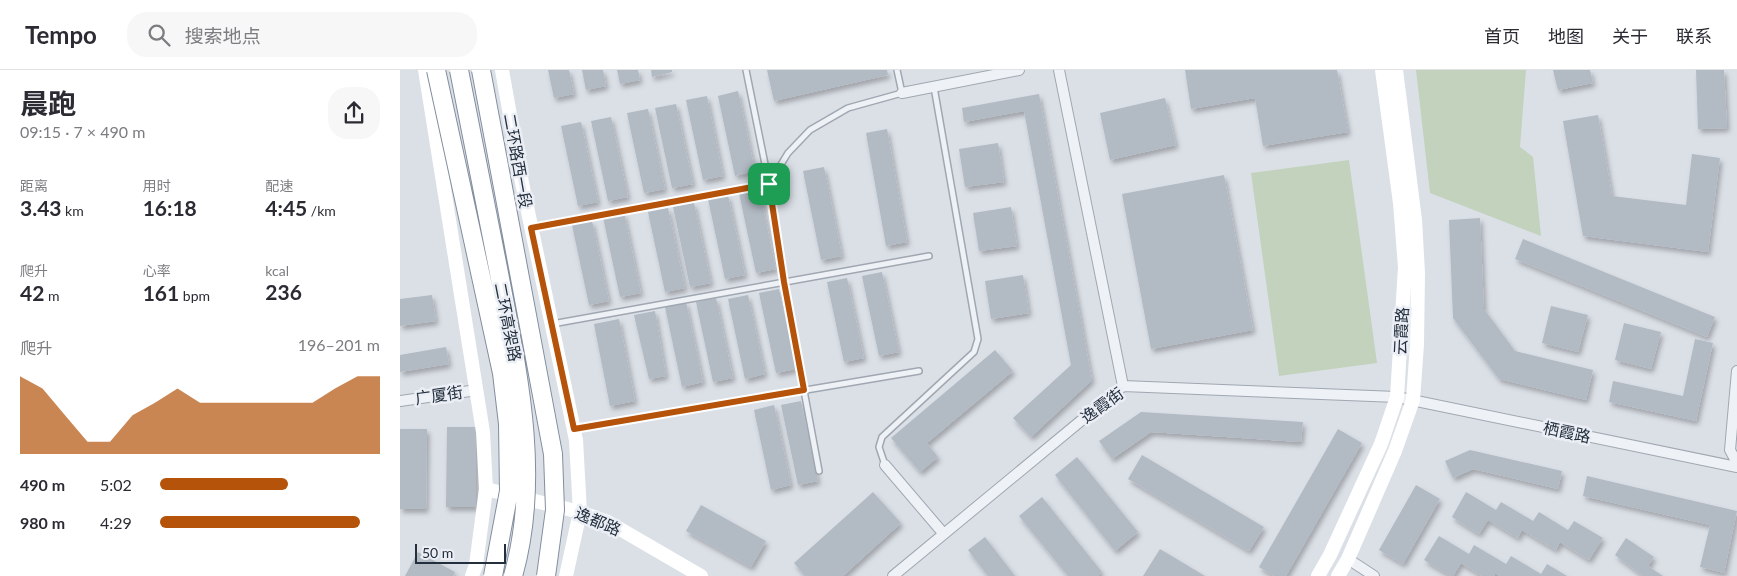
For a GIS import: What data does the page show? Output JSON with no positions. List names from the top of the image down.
{
  "streets": {
    "highway": ["二环高架路"],
    "street": [
      "二环路西一段",
      "云霞路",
      "广厦街",
      "逸霞街",
      "栖霞路",
      "逸都路"
    ]
  },
  "crossings": [
    ["二环路西一段", "逸都路"],
    ["云霞路", "逸霞街"],
    ["云霞路", "栖霞路"],
    ["逸霞街", "栖霞路"]
  ],
  "scale_bar": "50 m",
  "page": {
    "header": "Tempo",
    "search": "搜索地点",
    "nav": [
      "首页",
      "地图",
      "关于",
      "联系"
    ],
    "heading": ["晨跑", "09:15 · 7 × 490 m"],
    "stats": [
      ["距离", "3.43 km"],
      ["用时", "16:18"],
      ["配速", "4:45 /km"],
      ["爬升", "42 m"],
      ["心率", "161 bpm"],
      ["kcal", "236"]
    ],
    "chart": ["爬升", "196–201 m"],
    "list": [
      {
        "name": "490 m",
        "note": "5:02"
      },
      {
        "name": "980 m",
        "note": "4:29"
      }
    ],
    "scale": "50 m"
  }
}
